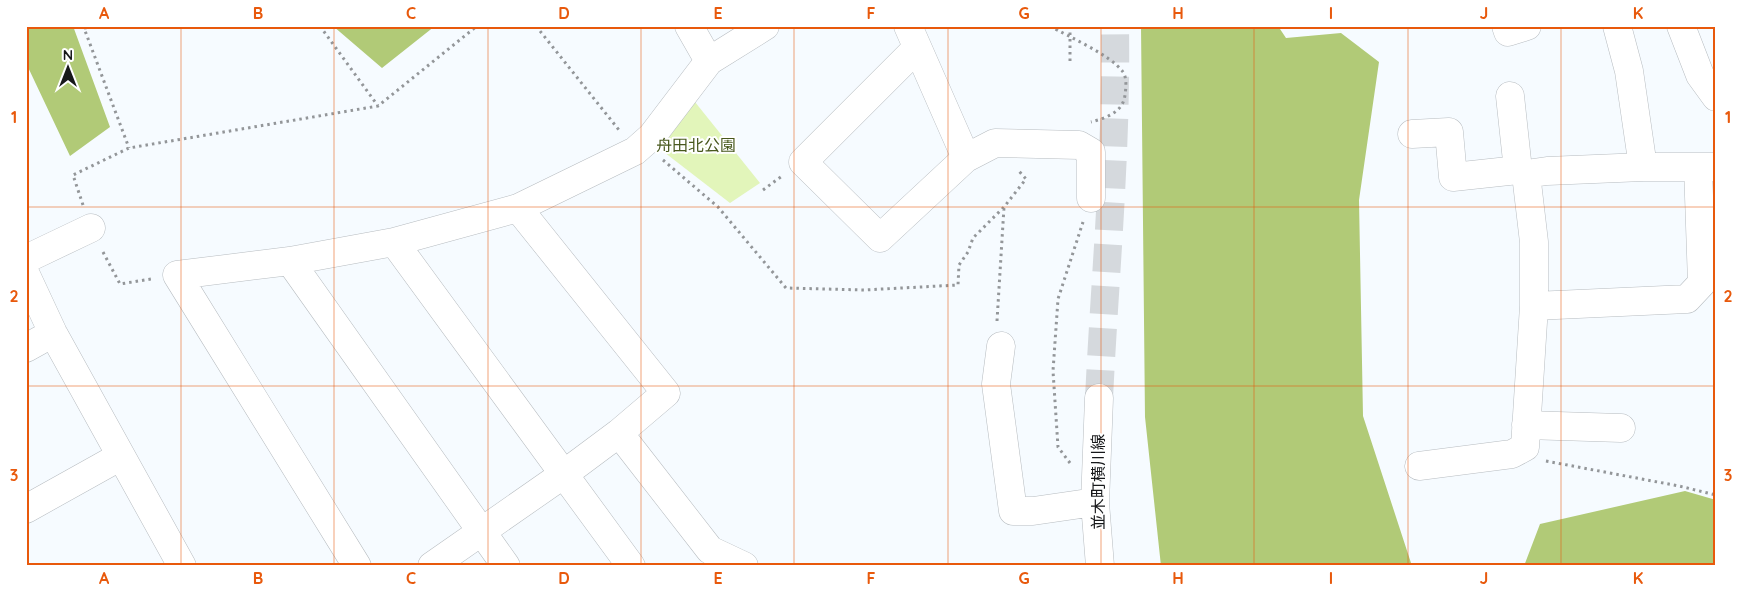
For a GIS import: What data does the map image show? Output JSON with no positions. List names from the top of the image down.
{
  "streets": {
    "street": ["並木町横川線"]
  },
  "parks": ["舟田北公園"],
  "north": "top",
  "grid": {
    "columns": [
      "A",
      "B",
      "C",
      "D",
      "E",
      "F",
      "G",
      "H",
      "I",
      "J",
      "K"
    ],
    "rows": ["1", "2", "3"]
  }
}
